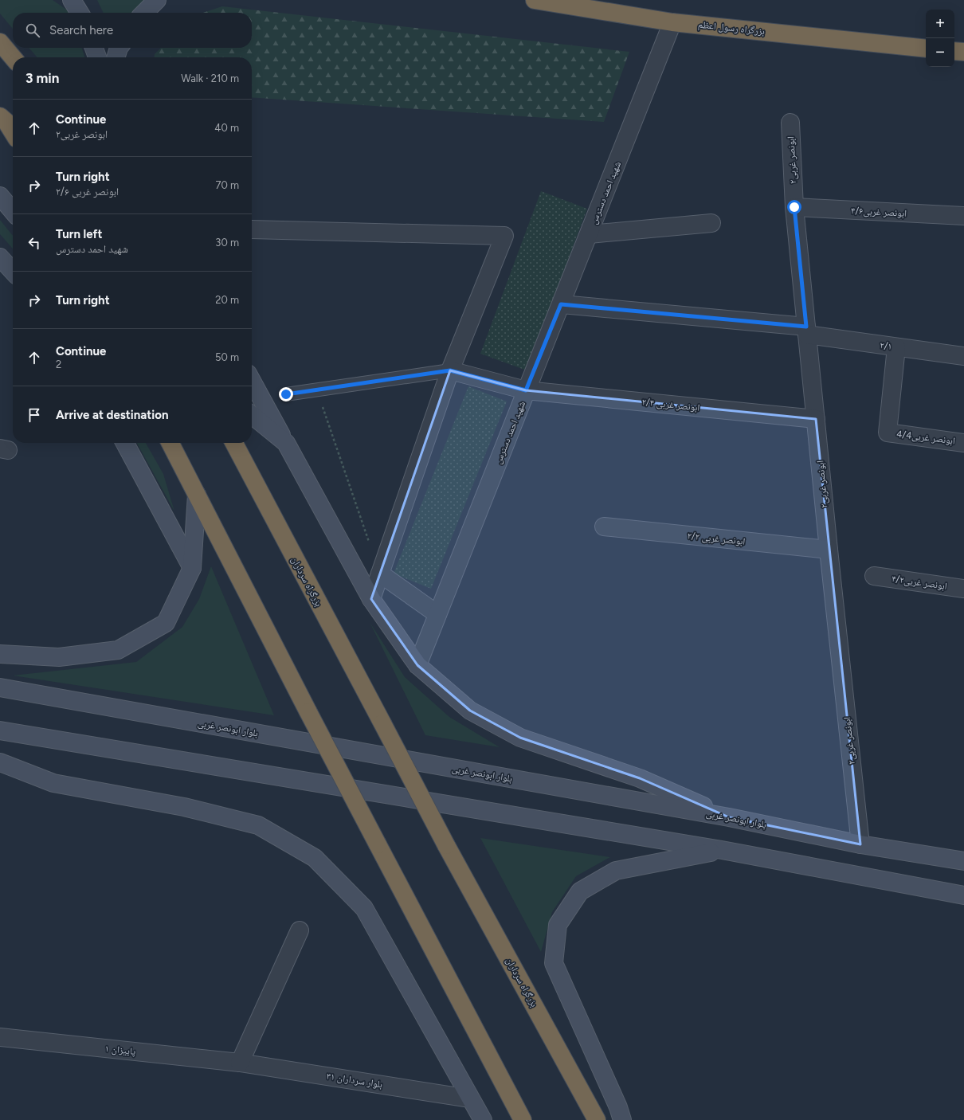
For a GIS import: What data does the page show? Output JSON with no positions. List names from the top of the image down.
{
  "streets": {
    "highway": ["بزرگراه رسول اعظم", "بزرگراه سرداران"],
    "main road": ["بلوار ابونصر غربی"],
    "street": [
      "۲ابونصر غربی",
      "شهید احمد دسترس",
      "۴/۶ابونصر غربی",
      "۲/۱",
      "ابونصر غربی ۲/۴",
      "4/4ابونصر غربی",
      "ابونصر غربی ۲/۲",
      "۴/۲ابونصر غربی",
      "پاییزان ۱",
      "بلوار سرداران ۳۱"
    ]
  },
  "crossings": [
    ["بزرگراه رسول اعظم", "شهید احمد دسترس"],
    ["۲ابونصر غربی", "۴/۶ابونصر غربی"],
    ["۲ابونصر غربی", "۲/۱"],
    ["۲ابونصر غربی", "ابونصر غربی ۲/۴"],
    ["۲ابونصر غربی", "ابونصر غربی ۲/۲"],
    ["۲ابونصر غربی", "بلوار ابونصر غربی"],
    ["شهید احمد دسترس", "۲/۱"],
    ["شهید احمد دسترس", "ابونصر غربی ۲/۴"],
    ["۲/۱", "4/4ابونصر غربی"],
    ["پاییزان ۱", "بلوار سرداران ۳۱"]
  ],
  "page": {
    "map_buttons": ["+", "−"],
    "search": "Search here",
    "heading": ["3 min", "Walk · 210 m"],
    "list": [
      ["Continue", "۲ابونصر غربی", "40 m"],
      ["Turn right", "ابونصر غربی ۲/۶", "70 m"],
      ["Turn left", "شهید احمد دسترس", "30 m"],
      ["Turn right", "20 m"],
      ["Continue", "2", "50 m"],
      "Arrive at destination"
    ]
  }
}
